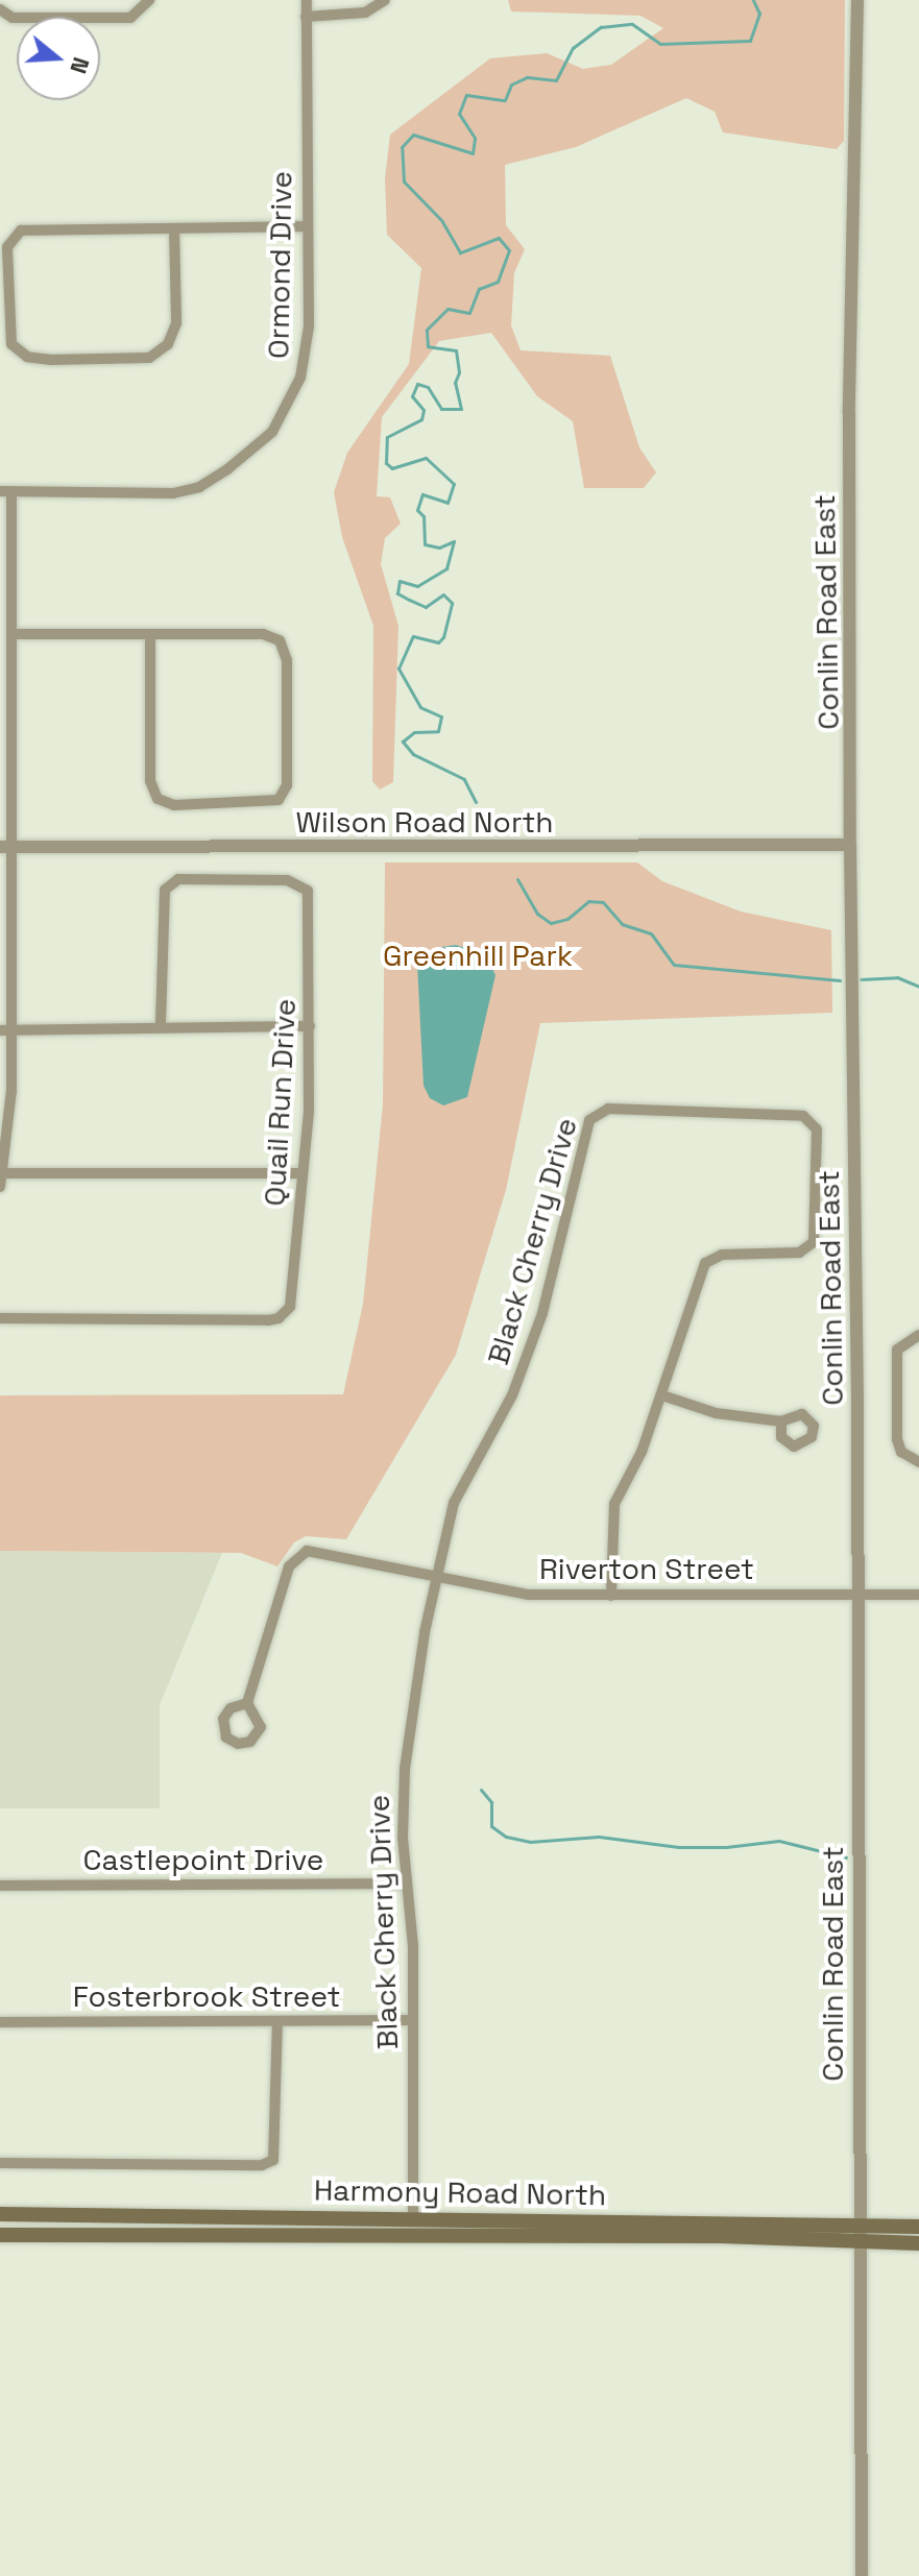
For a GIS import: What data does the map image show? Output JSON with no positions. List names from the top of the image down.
{
  "streets": {
    "main road": ["Harmony Road North"],
    "street": [
      "Ormond Drive",
      "Conlin Road East",
      "Wilson Road North",
      "Quail Run Drive",
      "Black Cherry Drive",
      "Riverton Street",
      "Castlepoint Drive",
      "Fosterbrook Street"
    ]
  },
  "crossings": [
    ["Conlin Road East", "Wilson Road North"],
    ["Conlin Road East", "Riverton Street"],
    ["Conlin Road East", "Harmony Road North"],
    ["Black Cherry Drive", "Riverton Street"],
    ["Black Cherry Drive", "Castlepoint Drive"],
    ["Black Cherry Drive", "Fosterbrook Street"],
    ["Black Cherry Drive", "Harmony Road North"]
  ],
  "parks": ["Greenhill Park"],
  "north": "right"
}
